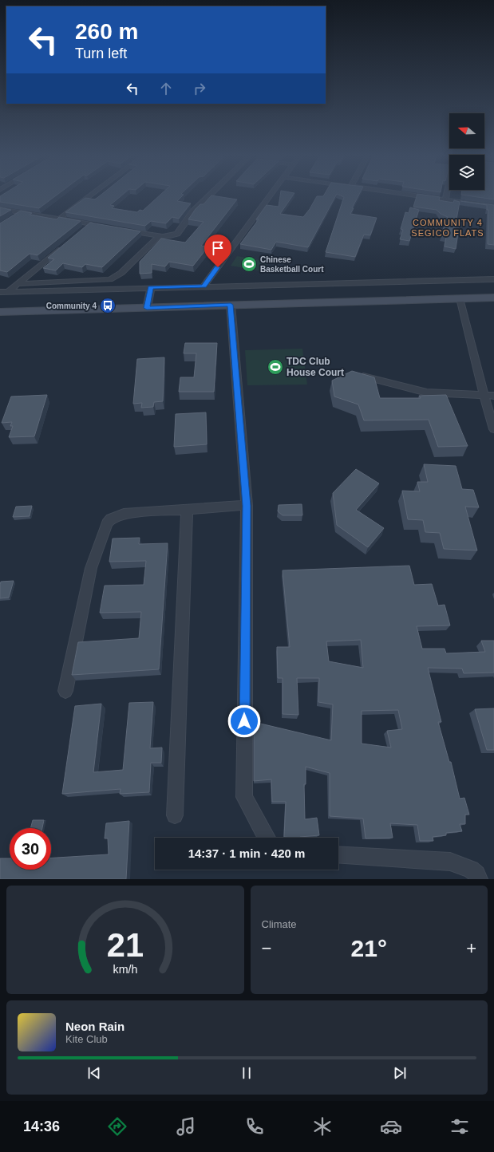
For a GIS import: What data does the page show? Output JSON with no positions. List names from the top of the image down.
{
  "districts": ["COMMUNITY 4 SEGICO FLATS"],
  "places": {
    "sports": ["Chinese Basketball Court", "TDC Club House Court"],
    "bus stop": ["Community 4"]
  },
  "north": "left",
  "page": {
    "turn": ["260 m", "Turn left"],
    "limit": "30",
    "trip": "14:37 · 1 min · 420 m",
    "tile": "Climate",
    "heat": ["−", "21°", "+"],
    "song": ["Neon Rain", "Kite Club"],
    "tabs": "14:36",
    "gauge": ["21", "km/h"]
  }
}
